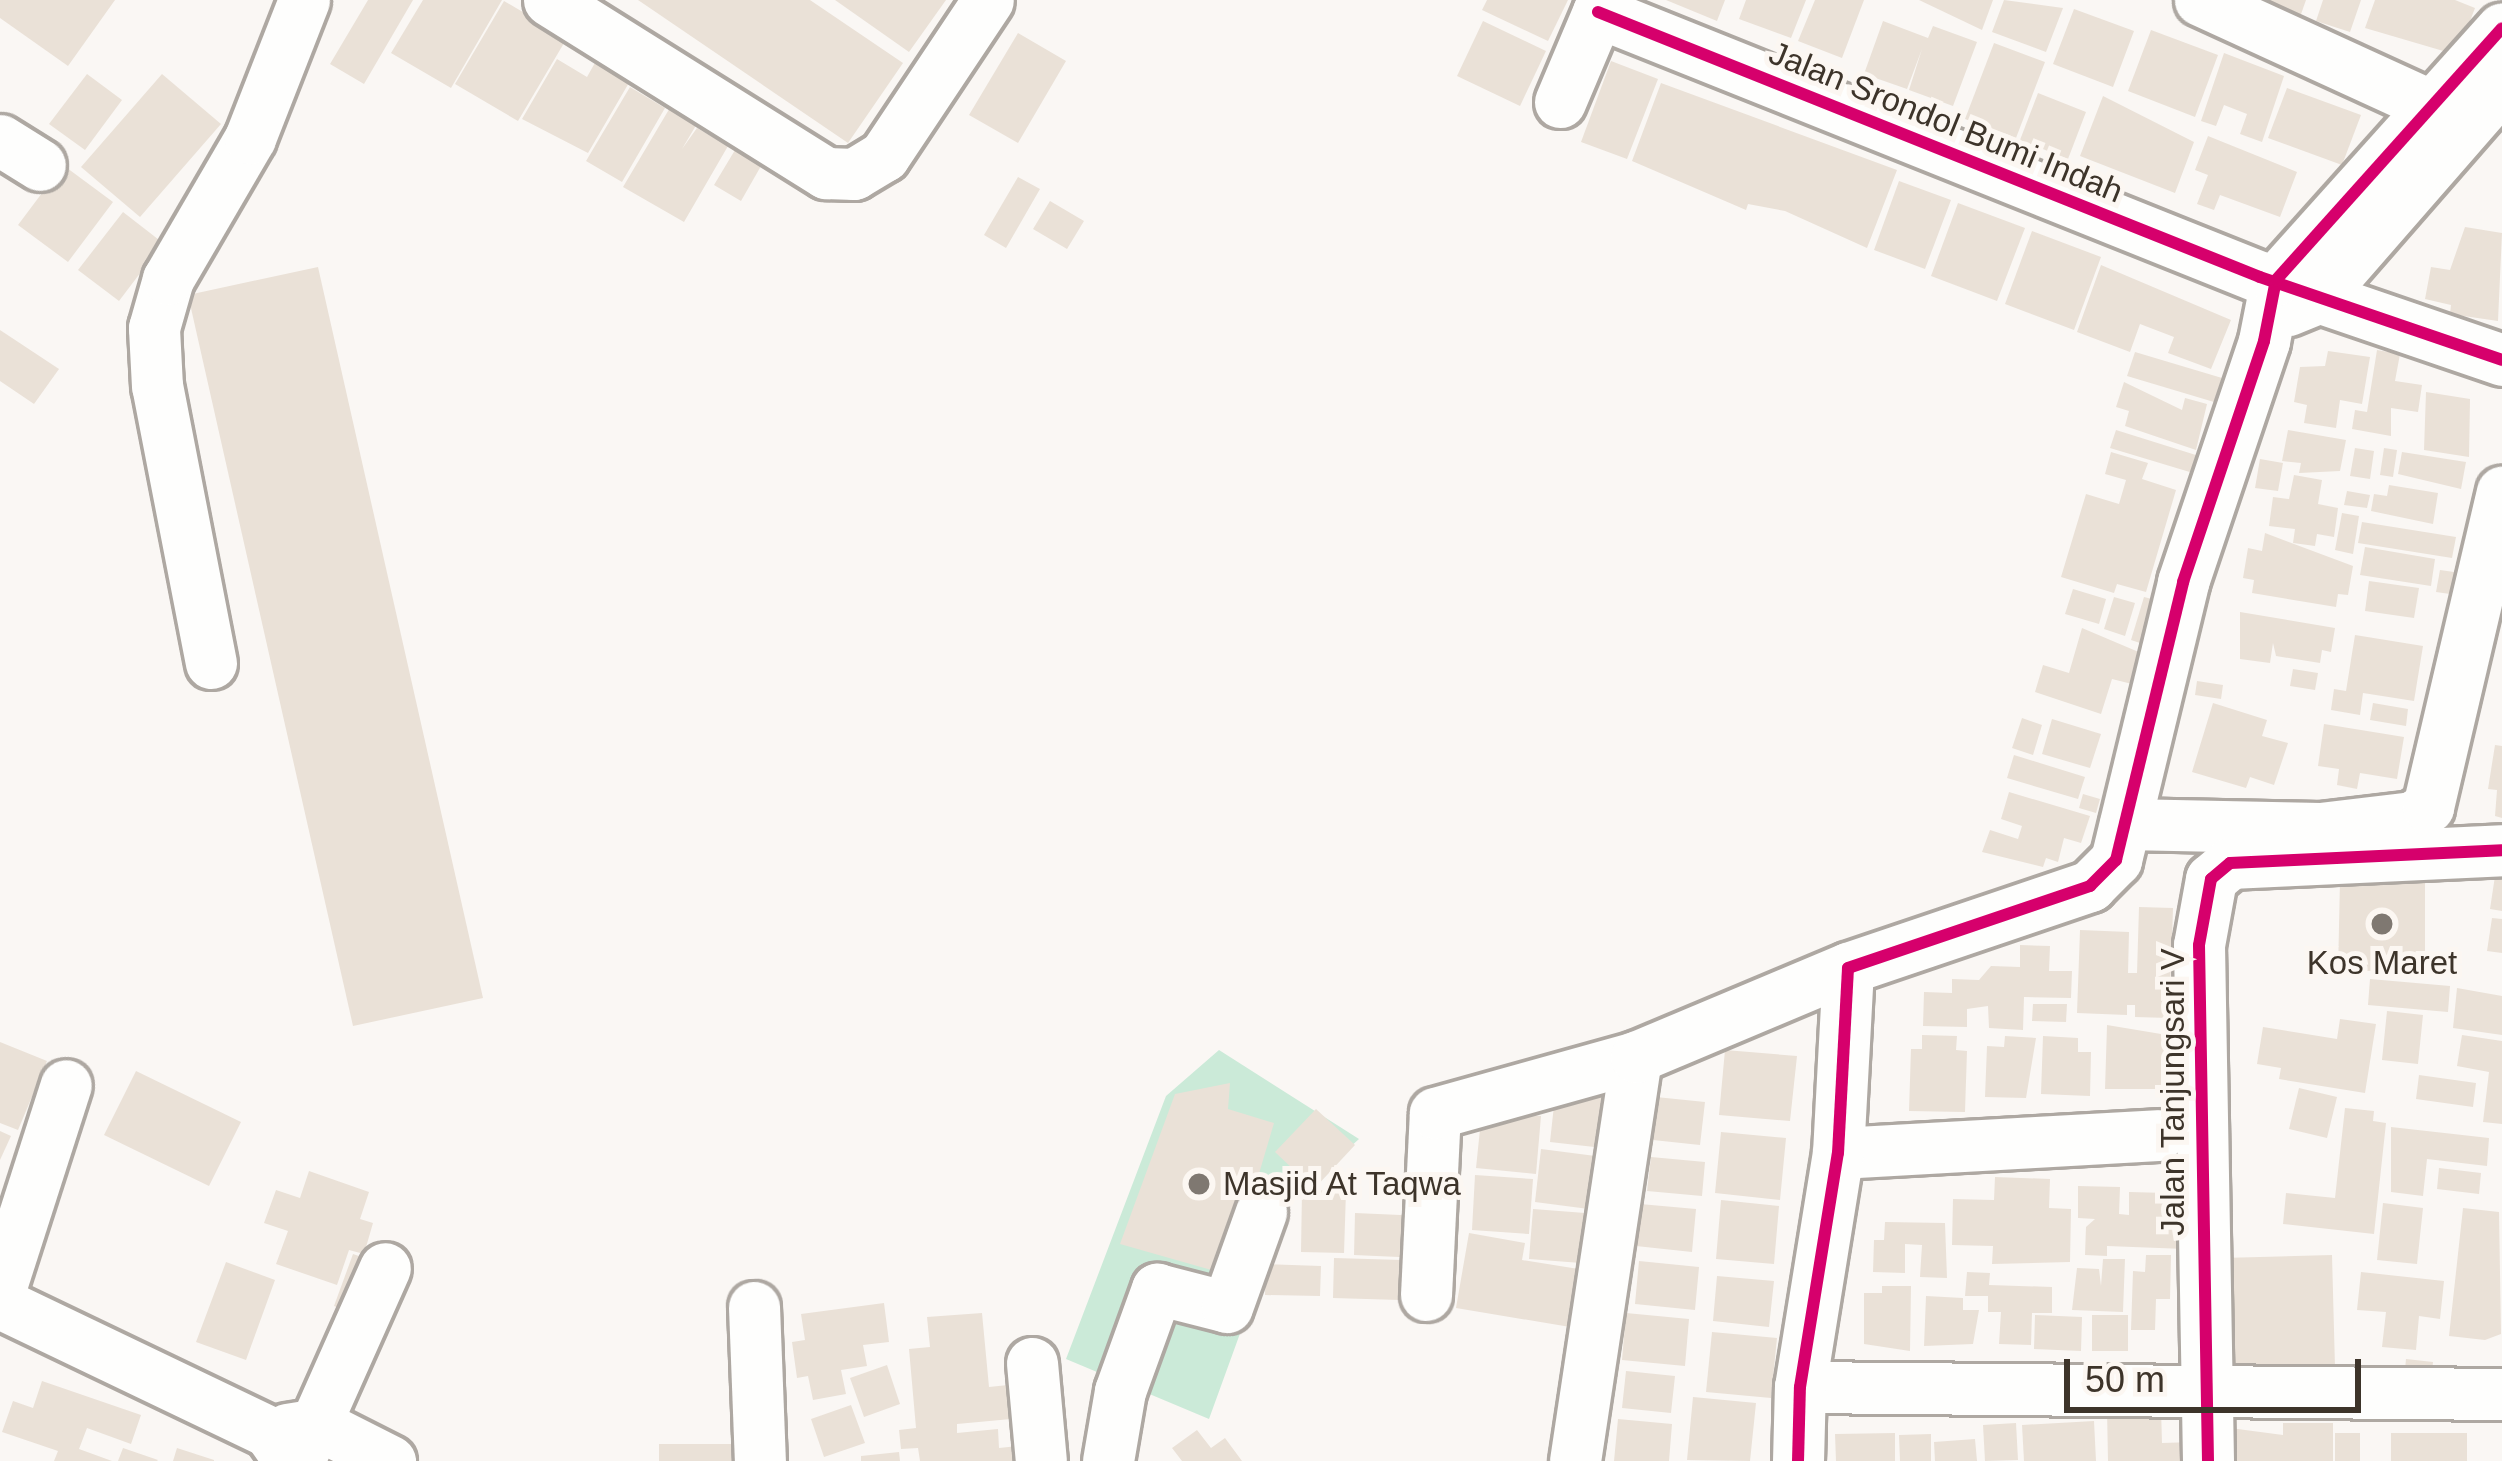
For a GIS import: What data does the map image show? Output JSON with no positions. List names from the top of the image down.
{
  "streets": {
    "street": ["Jalan Srondol Bumi Indah", "Jalan Tanjungsari V"]
  },
  "places": ["Kos Maret", "Masjid At Taqwa"],
  "scale_bar": "50 m"
}
